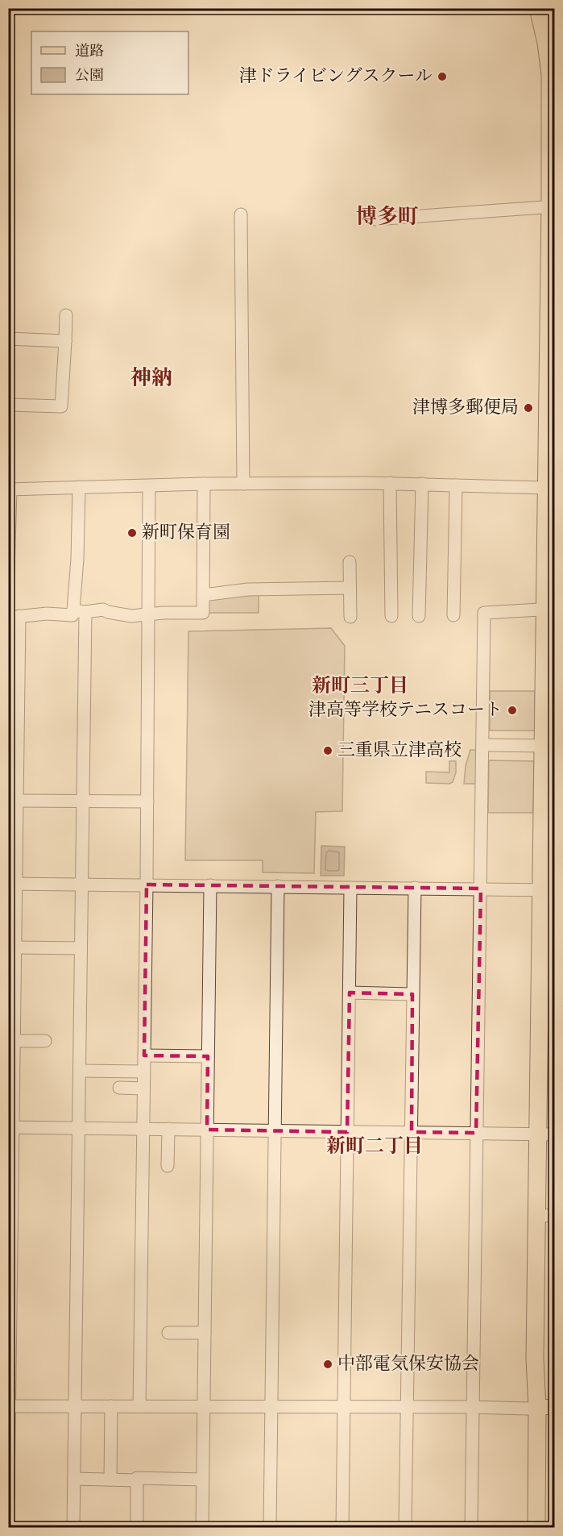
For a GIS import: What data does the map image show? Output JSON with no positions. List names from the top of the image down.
{
  "districts": [
    "博多町",
    "神納",
    "新町三丁目",
    "新町二丁目"
  ],
  "places": [
    "津ドライビングスクール",
    "津博多郵便局",
    "新町保育園",
    "津高等学校テニスコート",
    "三重県立津高校",
    "中部電気保安協会"
  ],
  "legend": ["道路", "公園"]
}
